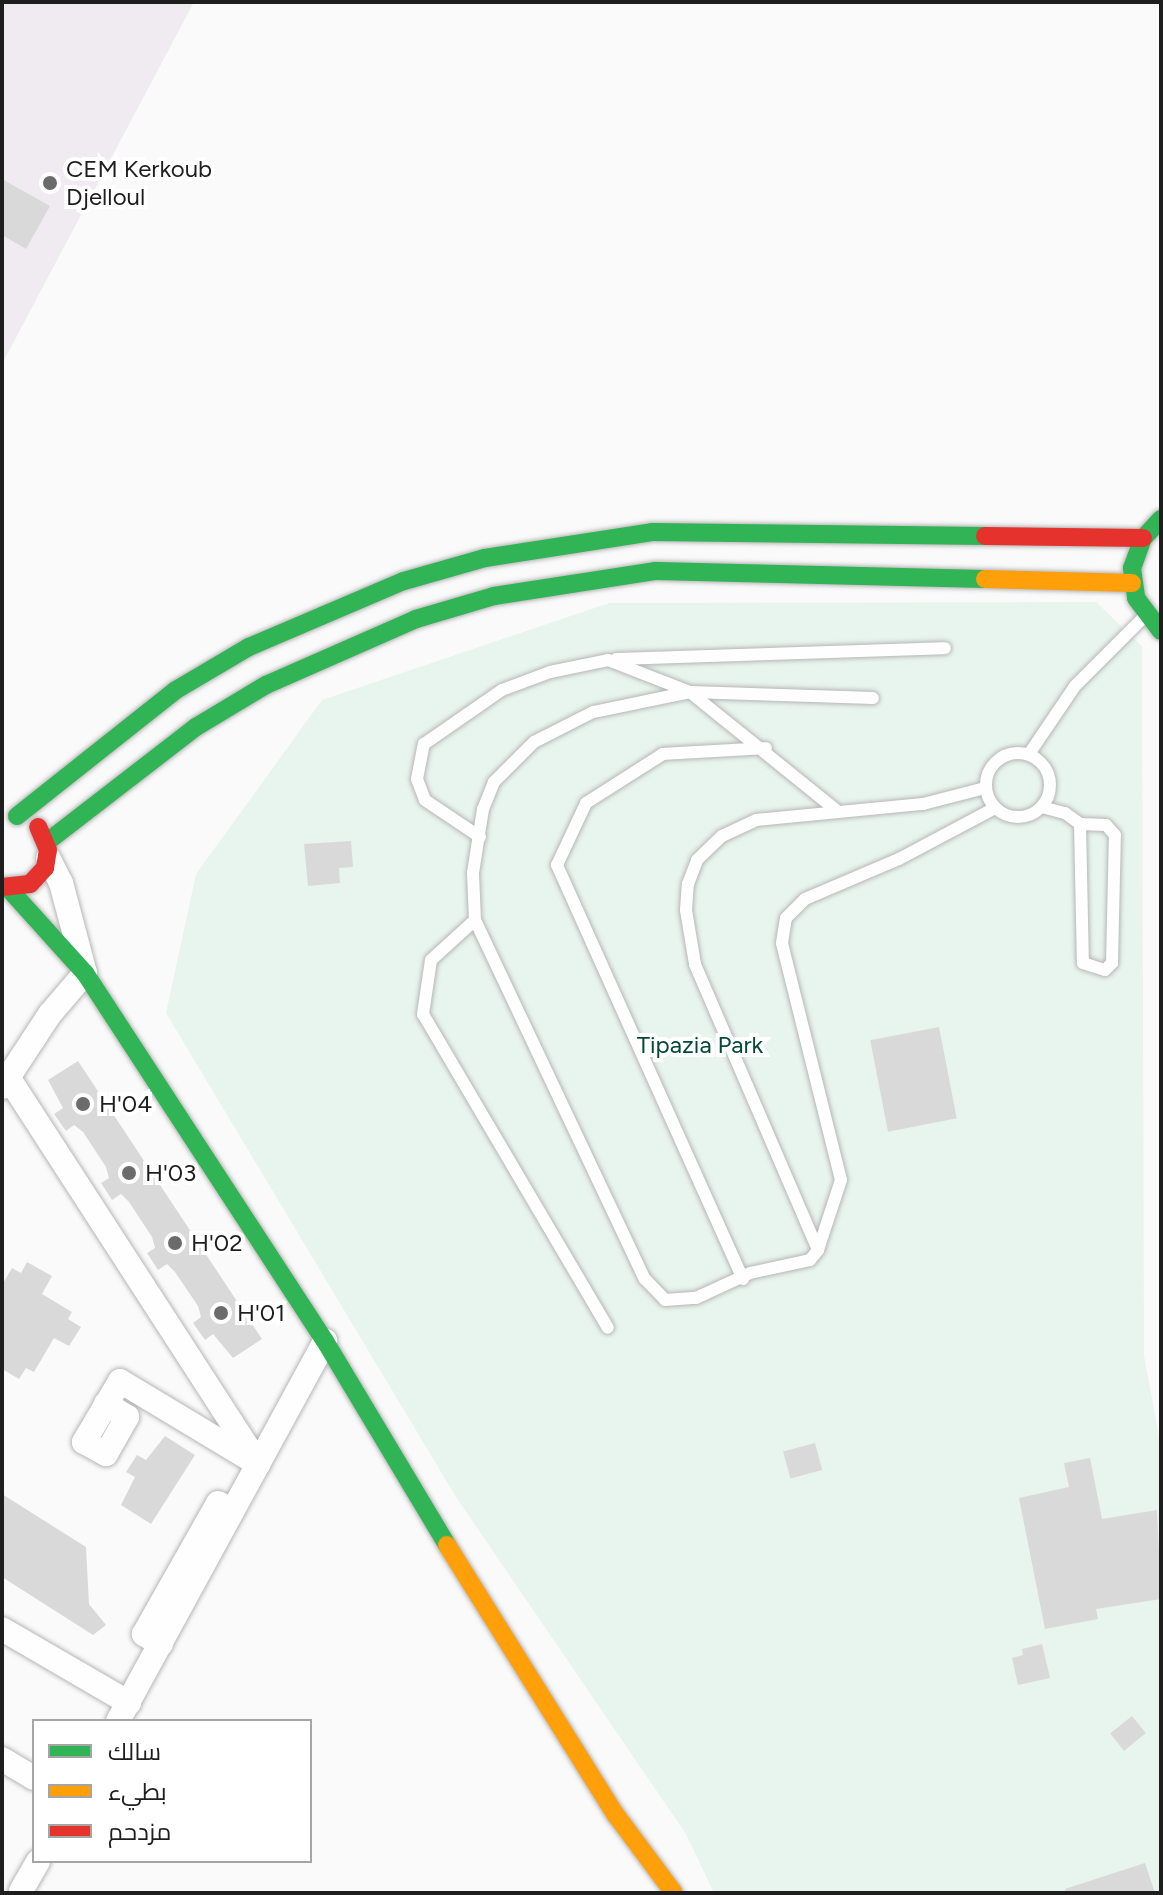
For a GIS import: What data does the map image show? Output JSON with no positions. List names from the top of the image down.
{
  "parks": ["Tipazia Park"],
  "places": [
    "CEM Kerkoub Djelloul",
    "H'04",
    "H'03",
    "H'02",
    "H'01"
  ],
  "legend": ["سالك", "بطيء", "مزدحم"]
}
